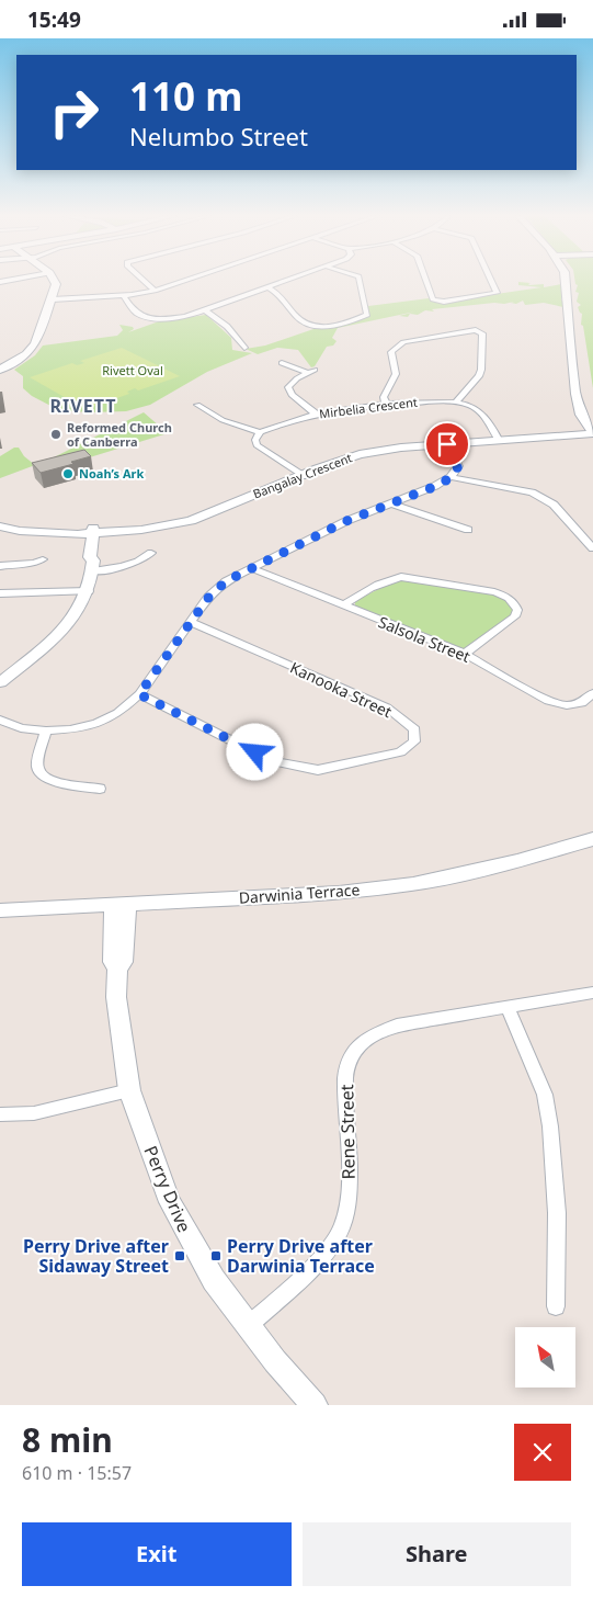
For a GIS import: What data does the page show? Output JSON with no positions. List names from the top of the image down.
{
  "streets": {
    "street": [
      "Mirbelia Crescent",
      "Bangalay Crescent",
      "Salsola Street",
      "Kanooka Street",
      "Darwinia Terrace",
      "Rene Street",
      "Perry Drive"
    ]
  },
  "crossings": [
    ["Mirbelia Crescent", "Bangalay Crescent"],
    ["Darwinia Terrace", "Perry Drive"],
    ["Rene Street", "Perry Drive"]
  ],
  "districts": ["RIVETT"],
  "parks": ["Rivett Oval"],
  "places": {
    "other": ["Reformed Church of Canberra", "Noah’s Ark"],
    "transit": ["Perry Drive after Sidaway Street", "Perry Drive after Darwinia Terrace"]
  },
  "north": "top left",
  "page": {
    "status": "15:49",
    "turn": ["110 m", "Nelumbo Street"],
    "heading": ["8 min", "610 m · 15:57"],
    "buttons": ["Exit", "Share"]
  }
}
